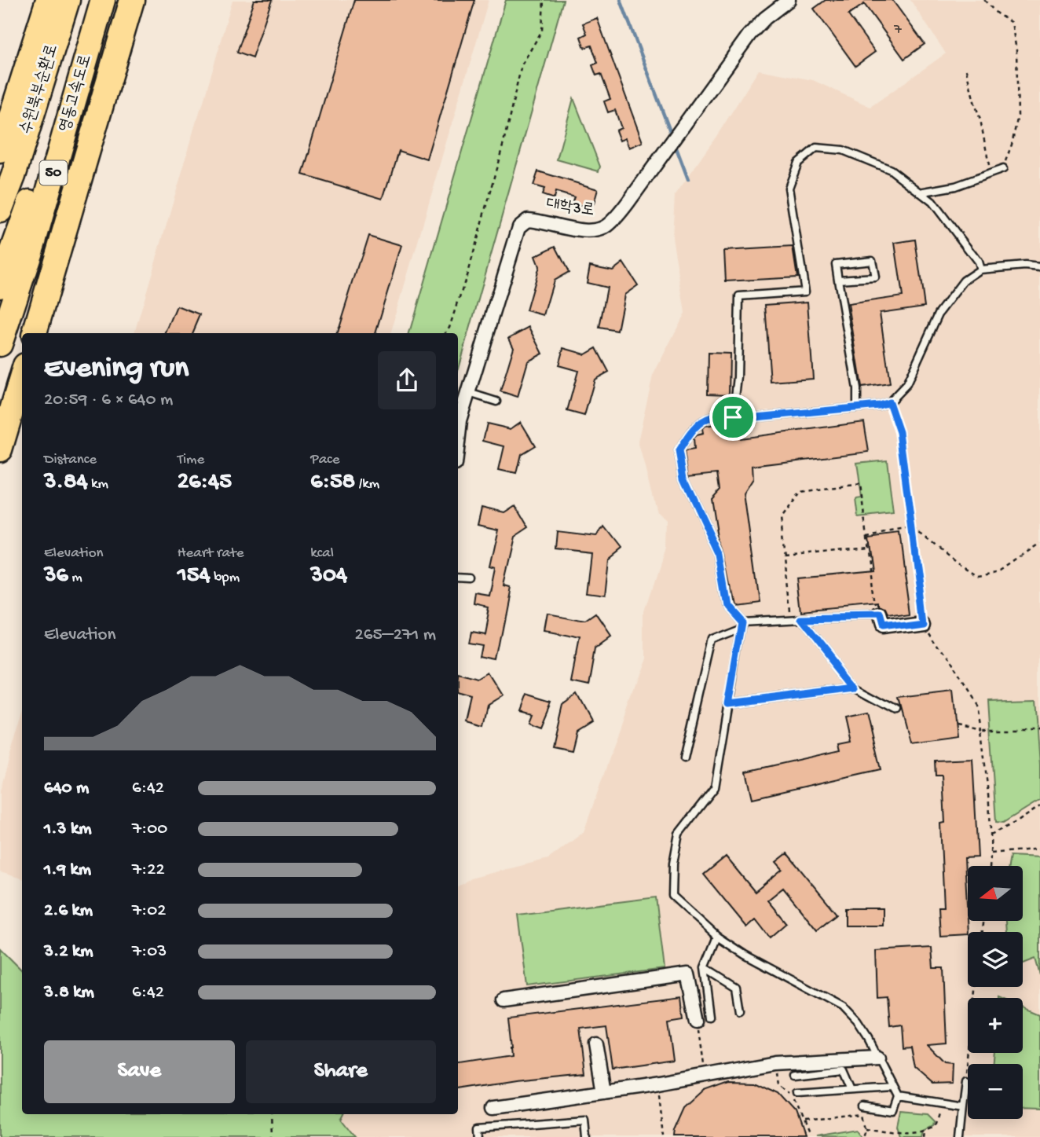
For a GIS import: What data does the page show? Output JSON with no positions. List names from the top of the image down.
{
  "streets": {
    "highway": ["수원북부순환로", "영동고속도로", "50"],
    "street": ["대학3로"]
  },
  "house_numbers": ["7"],
  "north": "left",
  "page": {
    "heading": ["Evening run", "20:59 · 6 × 640 m"],
    "stats": [
      ["Distance", "3.84 km"],
      ["Time", "26:45"],
      ["Pace", "6:58 /km"],
      ["Elevation", "36 m"],
      ["Heart rate", "154 bpm"],
      ["kcal", "304"]
    ],
    "chart": ["Elevation", "265–271 m"],
    "list": [
      {
        "name": "640 m",
        "note": "6:42"
      },
      {
        "name": "1.3 km",
        "note": "7:00"
      },
      {
        "name": "1.9 km",
        "note": "7:22"
      },
      {
        "name": "2.6 km",
        "note": "7:02"
      },
      {
        "name": "3.2 km",
        "note": "7:03"
      },
      {
        "name": "3.8 km",
        "note": "6:42"
      }
    ],
    "map_buttons": ["+", "−"],
    "buttons": ["Save", "Share"]
  }
}
